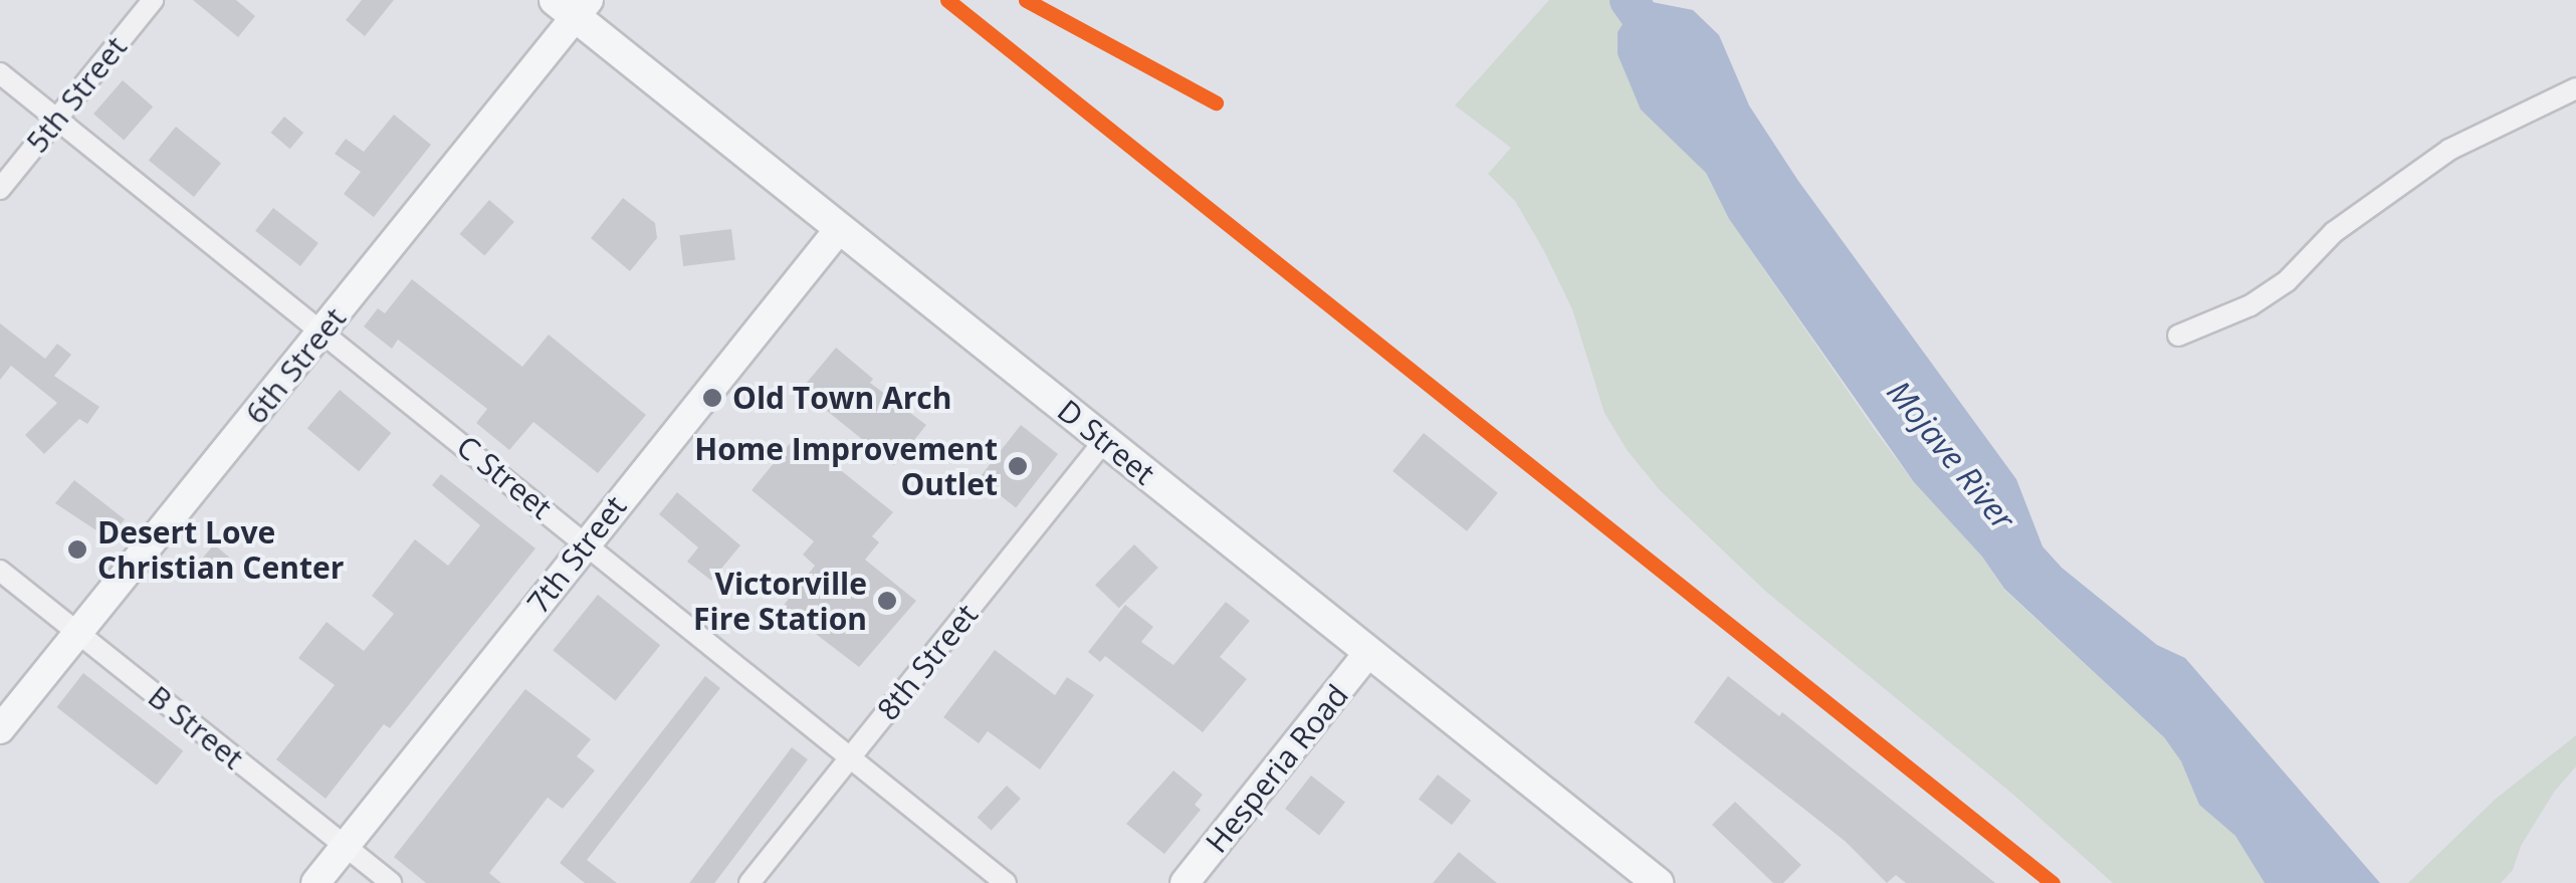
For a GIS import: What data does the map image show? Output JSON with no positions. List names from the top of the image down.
{
  "streets": {
    "main road": [
      "6th Street",
      "D Street",
      "7th Street",
      "Hesperia Road"
    ],
    "street": [
      "5th Street",
      "C Street",
      "8th Street",
      "B Street"
    ]
  },
  "crossings": [
    ["5th Street", "C Street"],
    ["6th Street", "D Street"],
    ["6th Street", "C Street"],
    ["6th Street", "B Street"],
    ["D Street", "7th Street"],
    ["D Street", "8th Street"],
    ["D Street", "Hesperia Road"],
    ["C Street", "7th Street"],
    ["C Street", "8th Street"],
    ["7th Street", "B Street"]
  ],
  "water": ["Mojave River"],
  "places": [
    "Old Town Arch",
    "Home Improvement Outlet",
    "Desert Love Christian Center",
    "Victorville Fire Station"
  ]
}
